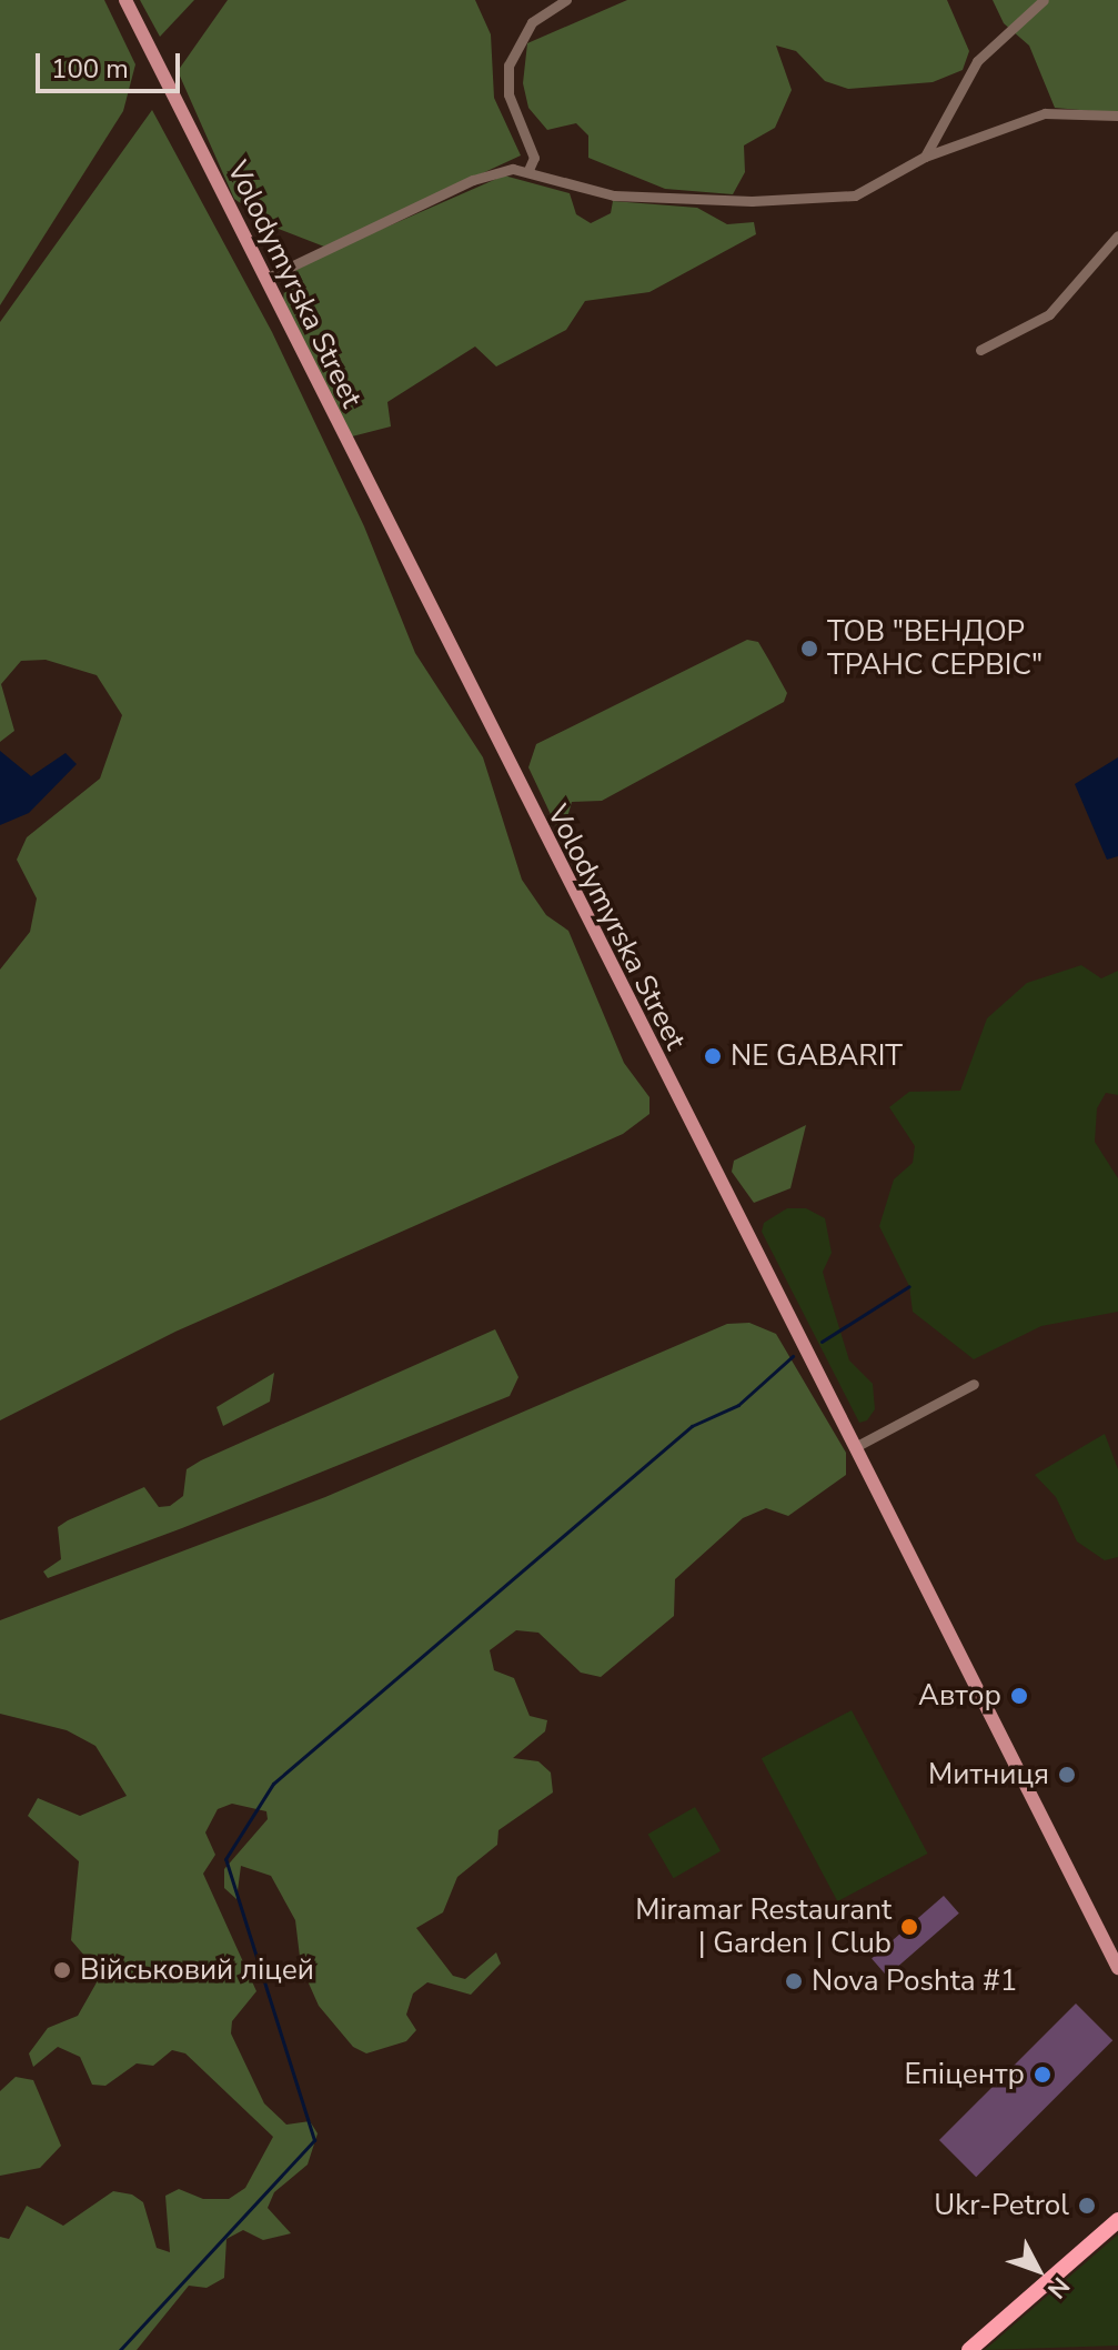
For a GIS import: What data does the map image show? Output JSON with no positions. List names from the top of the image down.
{
  "streets": {
    "main road": ["Volodymyrska Street"]
  },
  "places": [
    "ТОВ \"ВЕНДОР ТРАНС СЕРВІС\"",
    "NE GABARIT",
    "Автор",
    "Митниця",
    "Miramar Restaurant | Garden | Club",
    "Військовий ліцей",
    "Nova Poshta #1",
    "Епіцентр",
    "Ukr-Petrol"
  ],
  "scale_bar": "100 m",
  "north": "bottom right"
}
